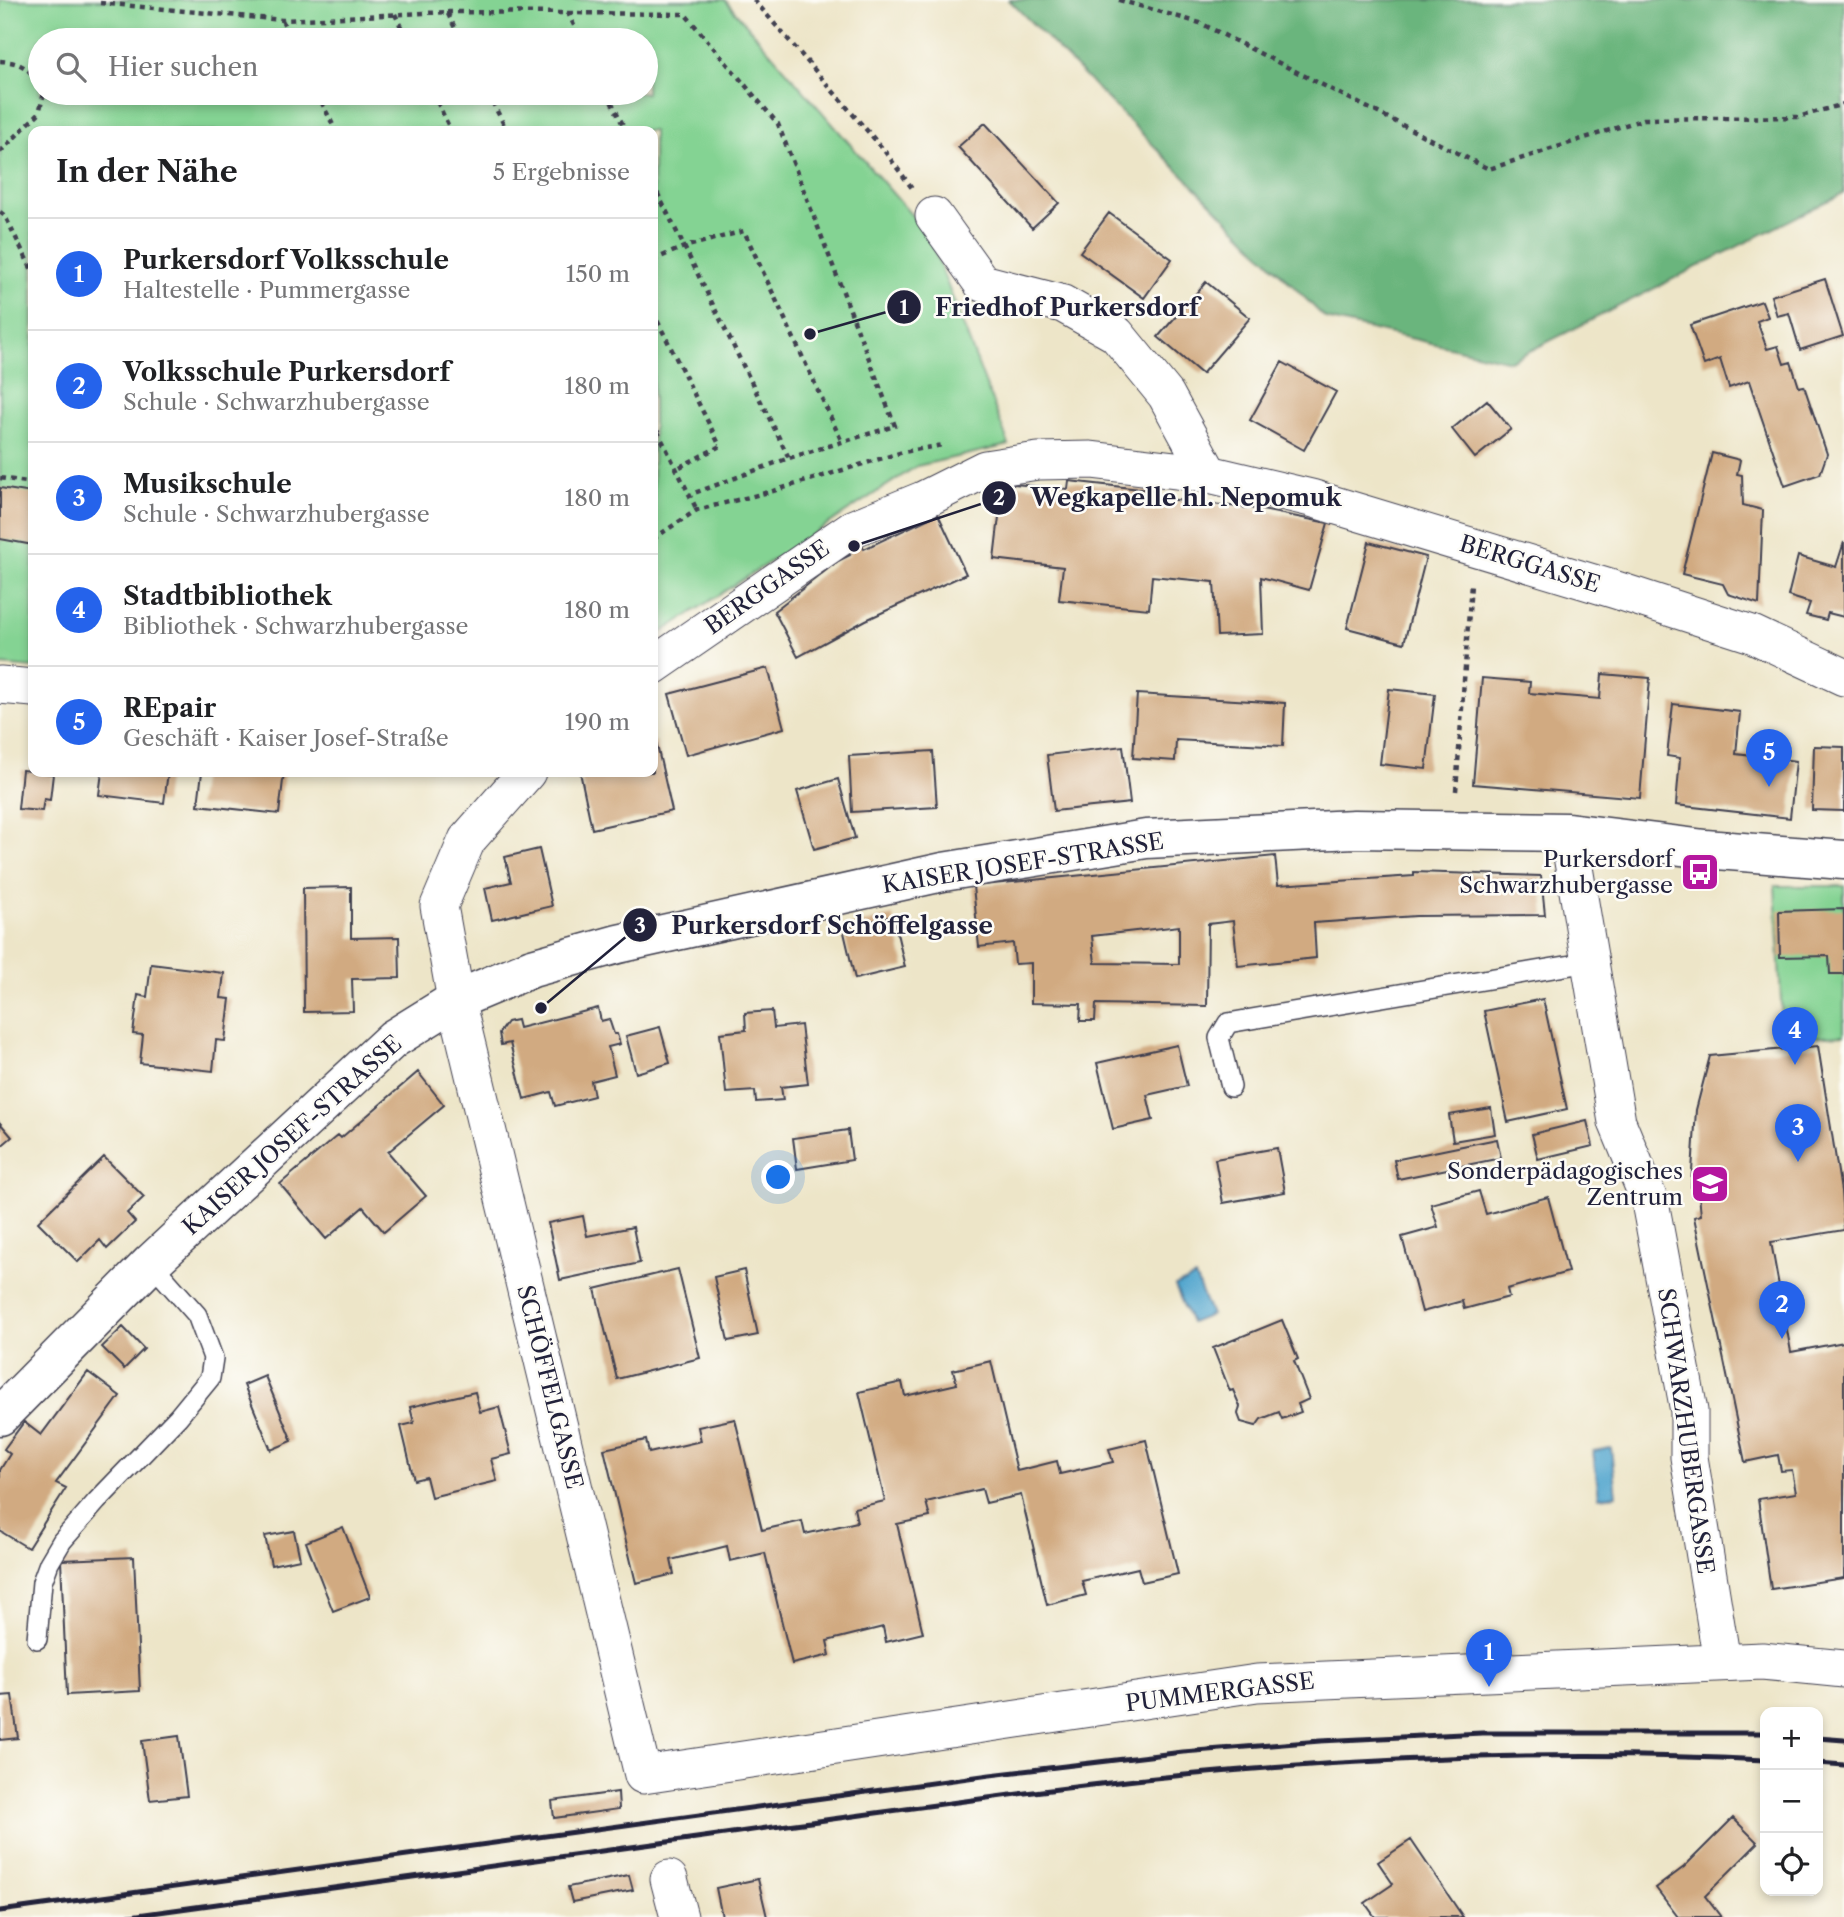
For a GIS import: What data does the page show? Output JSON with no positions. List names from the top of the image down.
{
  "streets": {
    "main road": ["KAISER JOSEF-STRASSE"],
    "street": [
      "BERGGASSE",
      "SCHÖFFELGASSE",
      "SCHWARZHUBERGASSE",
      "PUMMERGASSE"
    ]
  },
  "crossings": [
    ["KAISER JOSEF-STRASSE", "SCHÖFFELGASSE"],
    ["KAISER JOSEF-STRASSE", "SCHWARZHUBERGASSE"],
    ["SCHÖFFELGASSE", "PUMMERGASSE"],
    ["SCHWARZHUBERGASSE", "PUMMERGASSE"]
  ],
  "places": {
    "other": ["Friedhof Purkersdorf", "Wegkapelle hl. Nepomuk", "Purkersdorf Schöffelgasse"],
    "bus stop": ["Purkersdorf Schwarzhubergasse"],
    "school or university": ["Sonderpädagogisches Zentrum"]
  },
  "page": {
    "search": "Hier suchen",
    "heading": ["In der Nähe", "5 Ergebnisse"],
    "list": [
      {
        "mark": "1",
        "name": "Purkersdorf Volksschule",
        "note": "Haltestelle · Pummergasse",
        "value": "150 m"
      },
      {
        "mark": "2",
        "name": "Volksschule Purkersdorf",
        "note": "Schule · Schwarzhubergasse",
        "value": "180 m"
      },
      {
        "mark": "3",
        "name": "Musikschule",
        "note": "Schule · Schwarzhubergasse",
        "value": "180 m"
      },
      {
        "mark": "4",
        "name": "Stadtbibliothek",
        "note": "Bibliothek · Schwarzhubergasse",
        "value": "180 m"
      },
      {
        "mark": "5",
        "name": "REpair",
        "note": "Geschäft · Kaiser Josef-Straße",
        "value": "190 m"
      }
    ],
    "pins": [
      "5",
      "4",
      "3",
      "2",
      "1"
    ],
    "map_buttons": ["+", "−"]
  }
}
